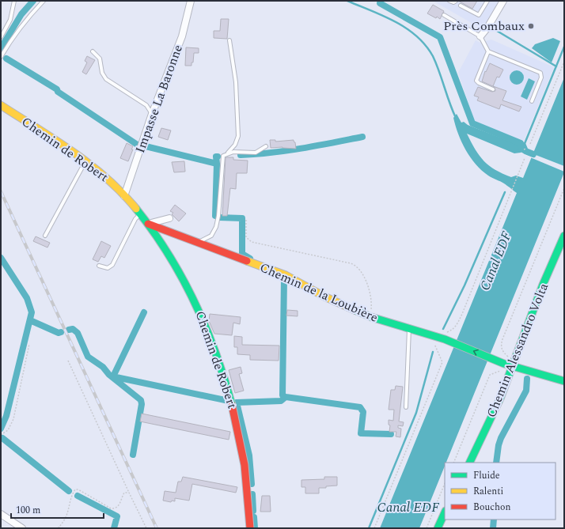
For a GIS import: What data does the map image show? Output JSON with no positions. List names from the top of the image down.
{
  "streets": {
    "street": [
      "Impasse La Baronne",
      "Chemin de Robert",
      "Chemin de la Loubière",
      "Chemin Alessandro Volta"
    ]
  },
  "crossings": [
    ["Impasse La Baronne", "Chemin de Robert"],
    ["Chemin de Robert", "Chemin de la Loubière"],
    ["Chemin de la Loubière", "Chemin Alessandro Volta"]
  ],
  "water": ["Canal EDF"],
  "places": ["Près Combaux"],
  "legend": ["Fluide", "Ralenti", "Bouchon"],
  "scale_bar": "100 m"
}
